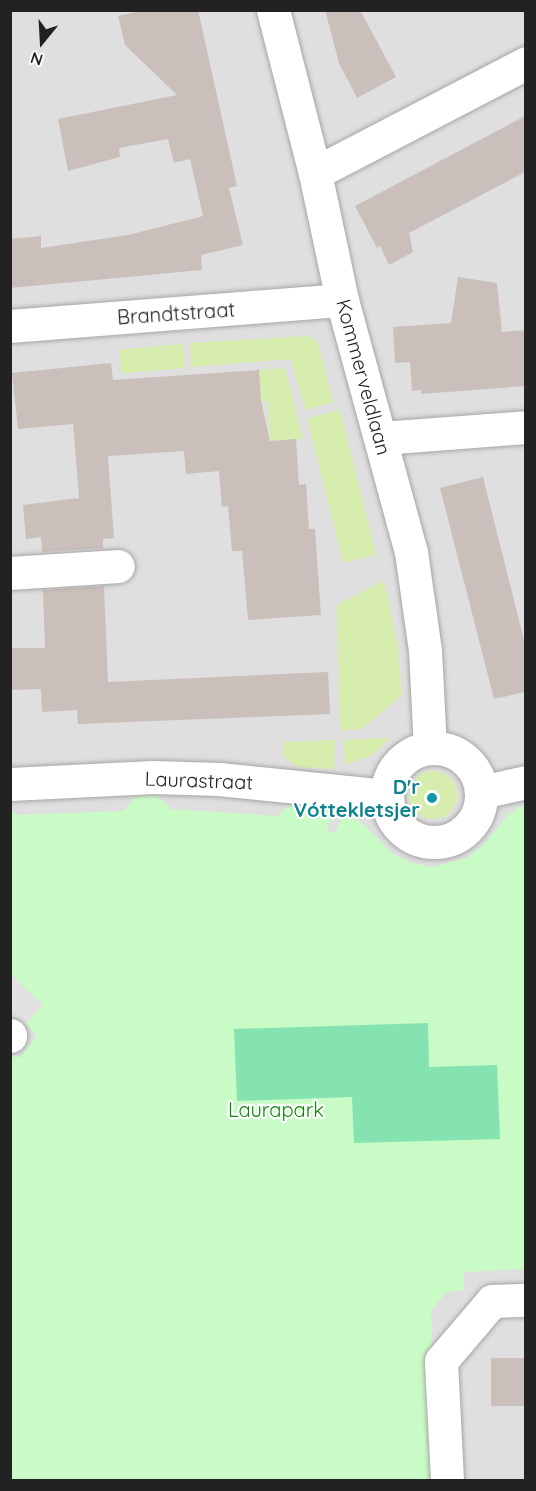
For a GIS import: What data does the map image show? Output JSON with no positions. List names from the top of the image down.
{
  "streets": {
    "street": ["Brandtstraat", "Kommerveldlaan", "Laurastraat"]
  },
  "crossings": [
    ["Brandtstraat", "Kommerveldlaan"],
    ["Kommerveldlaan", "Laurastraat"]
  ],
  "parks": ["Laurapark"],
  "places": ["D'r Vóttekletsjer"],
  "north": "bottom"
}
